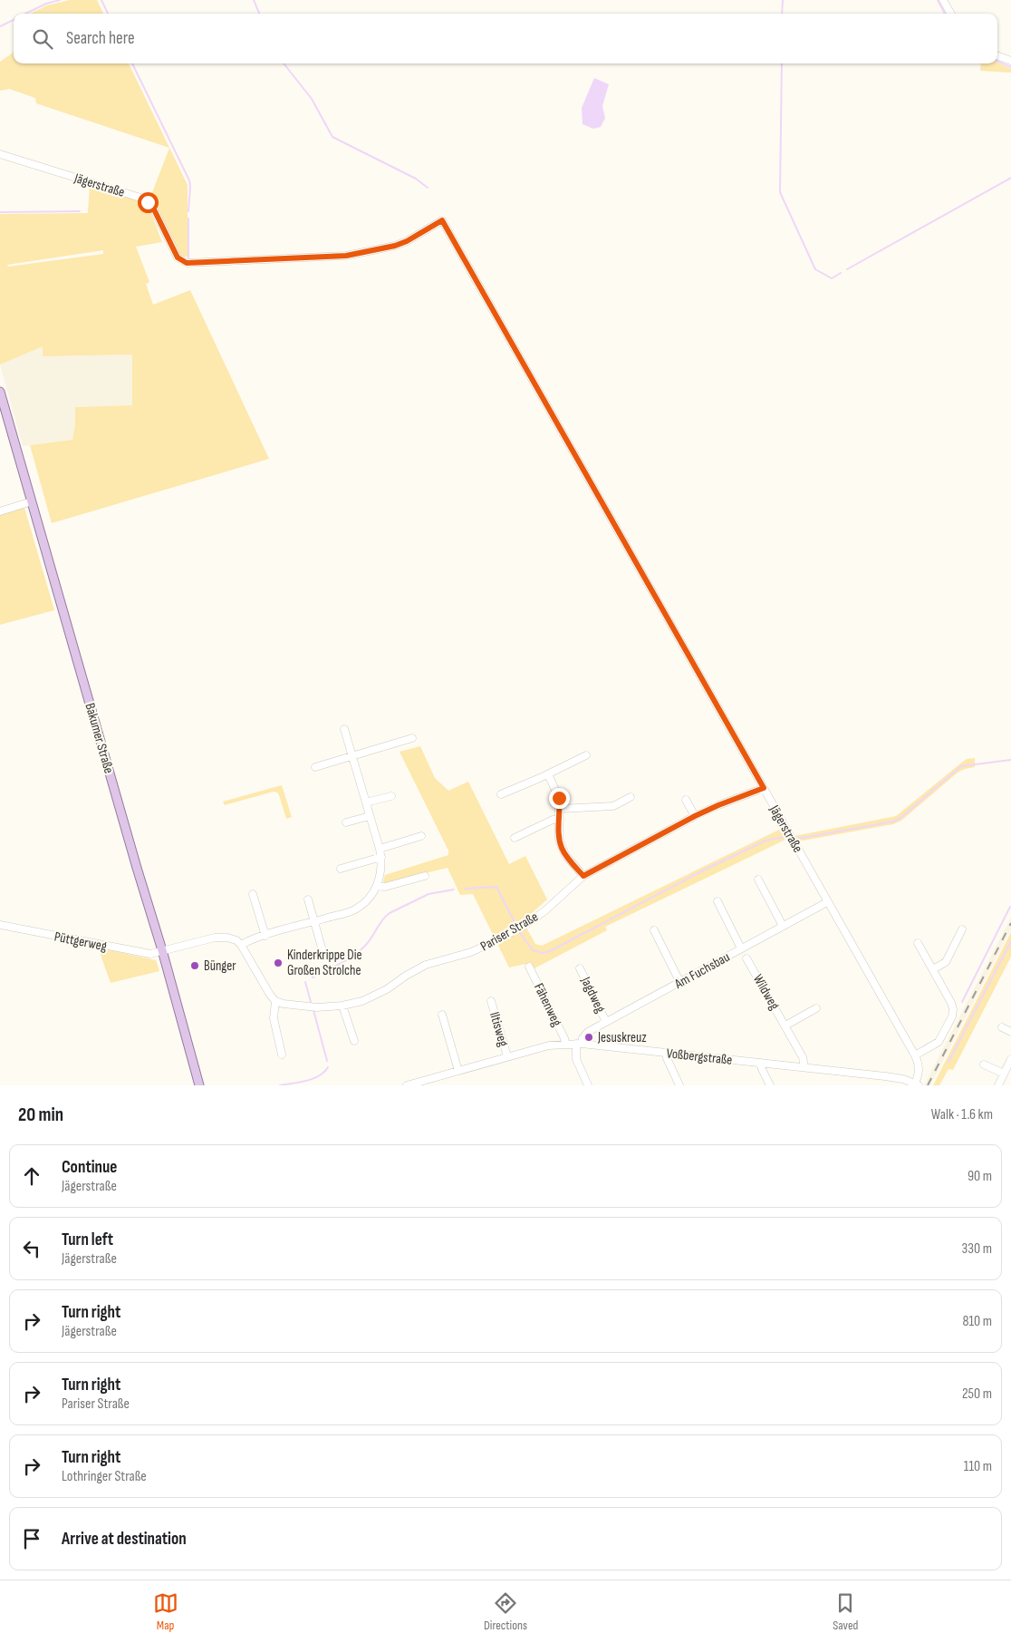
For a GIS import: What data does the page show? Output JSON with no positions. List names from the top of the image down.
{
  "streets": {
    "main road": ["Bakumer Straße"],
    "street": [
      "Jägerstraße",
      "Pariser Straße",
      "Püttgerweg",
      "Am Fuchsbau",
      "Wildweg",
      "Jagdweg",
      "Fähenweg",
      "Iltisweg",
      "Voßbergstraße"
    ]
  },
  "crossings": [
    ["Jägerstraße", "Pariser Straße"],
    ["Jägerstraße", "Am Fuchsbau"],
    ["Jägerstraße", "Voßbergstraße"],
    ["Bakumer Straße", "Püttgerweg"],
    ["Am Fuchsbau", "Jagdweg"],
    ["Am Fuchsbau", "Voßbergstraße"],
    ["Wildweg", "Voßbergstraße"],
    ["Fähenweg", "Voßbergstraße"],
    ["Iltisweg", "Voßbergstraße"]
  ],
  "places": ["Kinderkrippe Die Großen Strolche", "Bünger", "Jesuskreuz"],
  "page": {
    "search": "Search here",
    "heading": ["20 min", "Walk · 1.6 km"],
    "list": [
      ["Continue", "Jägerstraße", "90 m"],
      ["Turn left", "Jägerstraße", "330 m"],
      ["Turn right", "Jägerstraße", "810 m"],
      ["Turn right", "Pariser Straße", "250 m"],
      ["Turn right", "Lothringer Straße", "110 m"],
      "Arrive at destination"
    ],
    "nav": ["Map", "Directions", "Saved"]
  }
}
